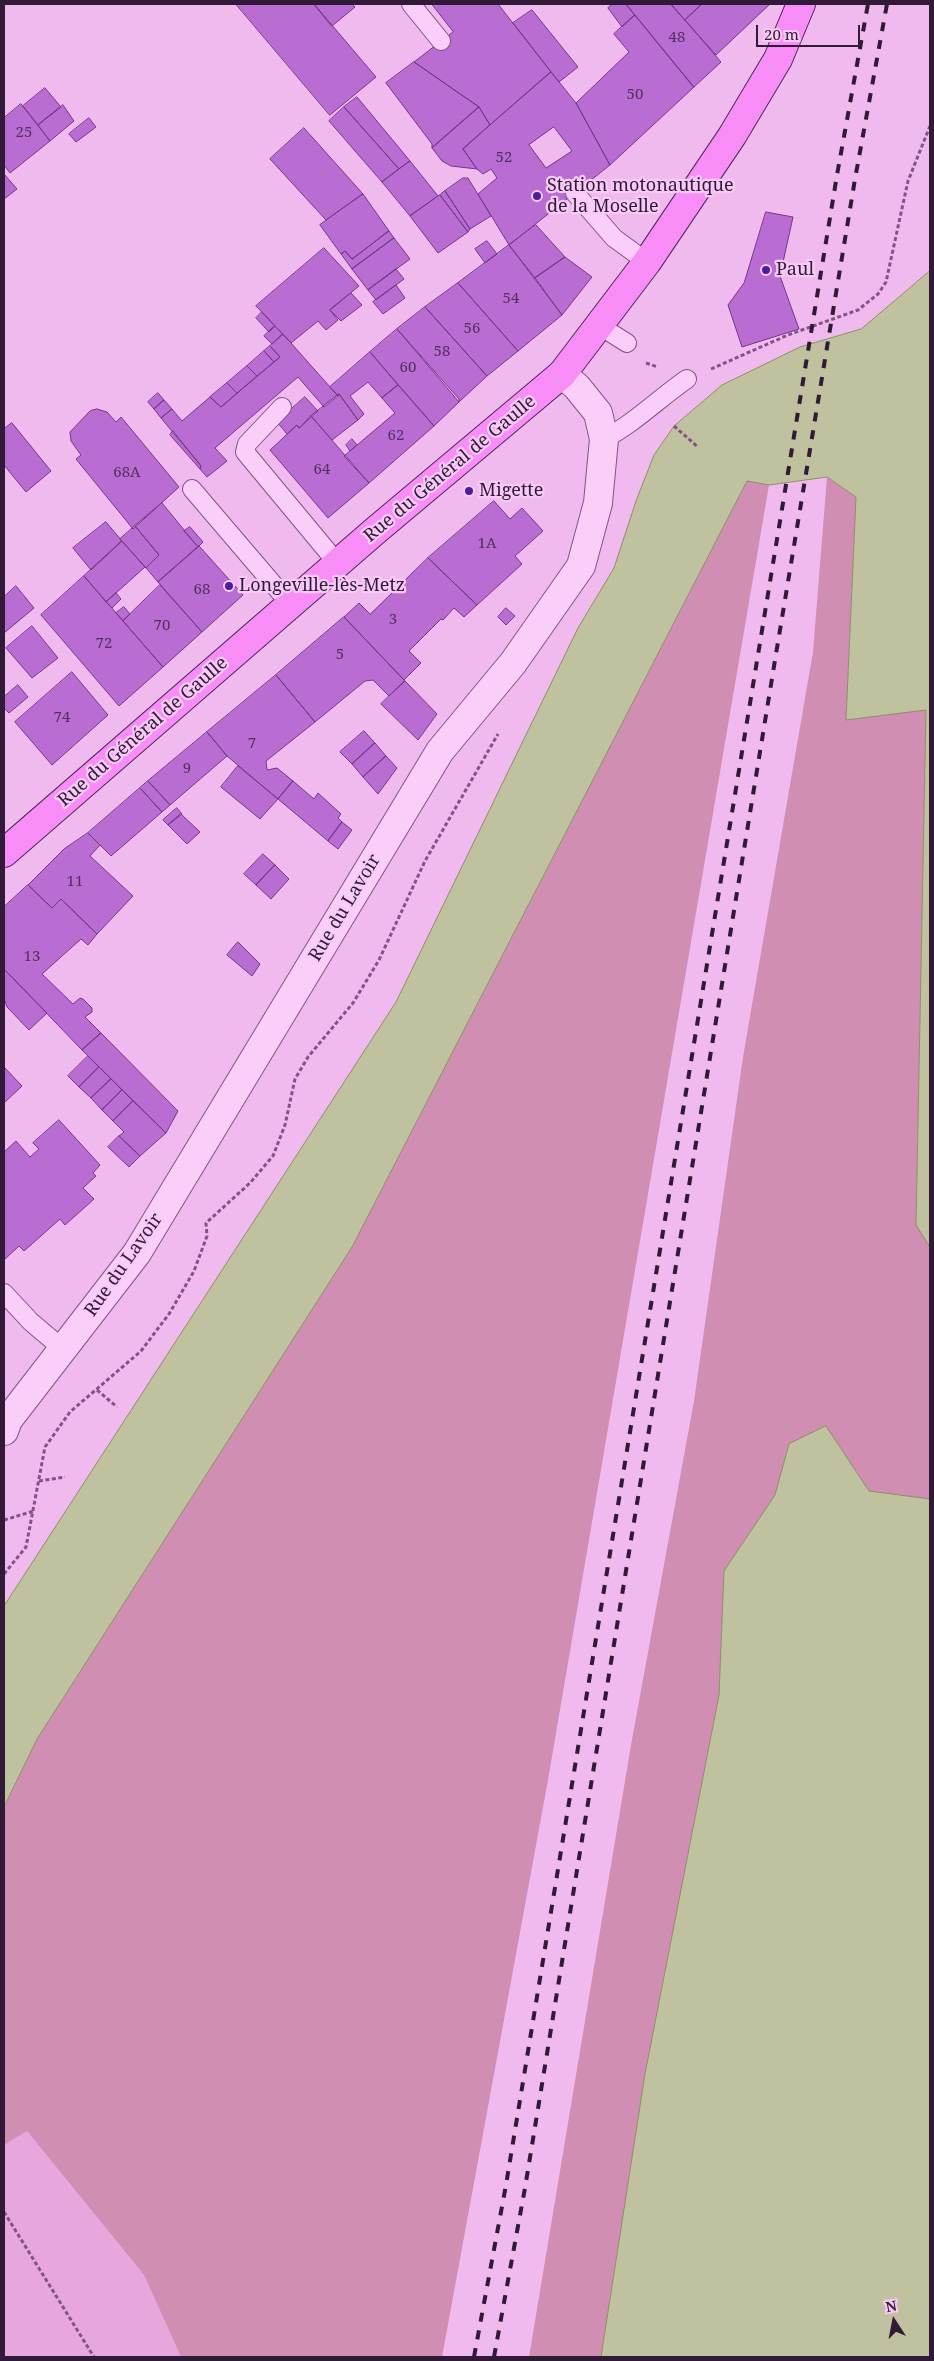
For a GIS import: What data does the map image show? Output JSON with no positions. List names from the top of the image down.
{
  "streets": {
    "main road": ["Rue du Général de Gaulle"],
    "street": ["Rue du Lavoir"]
  },
  "crossings": [
    ["Rue du Général de Gaulle", "Rue du Lavoir"]
  ],
  "places": [
    "Station motonautique de la Moselle",
    "Paul",
    "Migette",
    "Longeville-lès-Metz"
  ],
  "house_numbers": [
    "48",
    "50",
    "25",
    "52",
    "54",
    "56",
    "58",
    "60",
    "62",
    "64",
    "68A",
    "1A",
    "68",
    "3",
    "70",
    "72",
    "5",
    "74",
    "7",
    "9",
    "11",
    "13"
  ],
  "scale_bar": "20 m",
  "north": "top"
}
